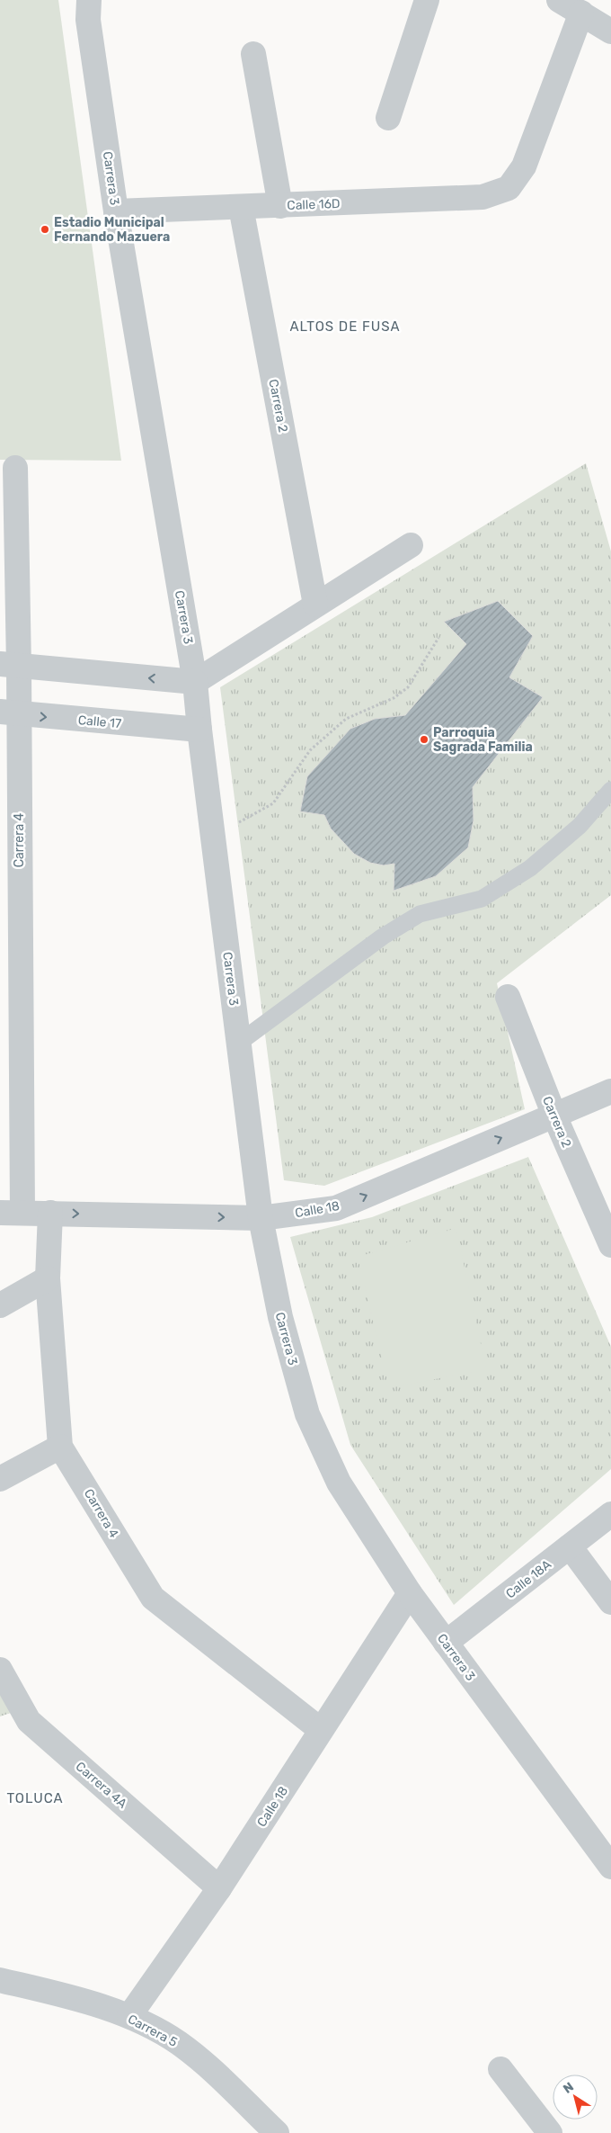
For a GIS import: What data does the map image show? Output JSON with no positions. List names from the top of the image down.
{
  "streets": {
    "street": [
      "Carrera 3",
      "Calle 16D",
      "Carrera 2",
      "Calle 17",
      "Carrera 4",
      "Calle 18",
      "Calle 18A",
      "Carrera 4A",
      "Carrera 5"
    ]
  },
  "crossings": [
    ["Carrera 3", "Calle 16D"],
    ["Carrera 3", "Calle 17"],
    ["Carrera 3", "Calle 18"],
    ["Carrera 3", "Calle 18A"],
    ["Calle 16D", "Carrera 2"],
    ["Carrera 2", "Calle 18"],
    ["Calle 17", "Carrera 4"],
    ["Carrera 4", "Calle 18"],
    ["Calle 18", "Carrera 4A"],
    ["Calle 18", "Carrera 5"]
  ],
  "one_way": ["Calle 18"],
  "districts": ["ALTOS DE FUSA", "TOLUCA"],
  "places": ["Estadio Municipal Fernando Mazuera", "Parroquia Sagrada Familia"],
  "north": "top left"
}
